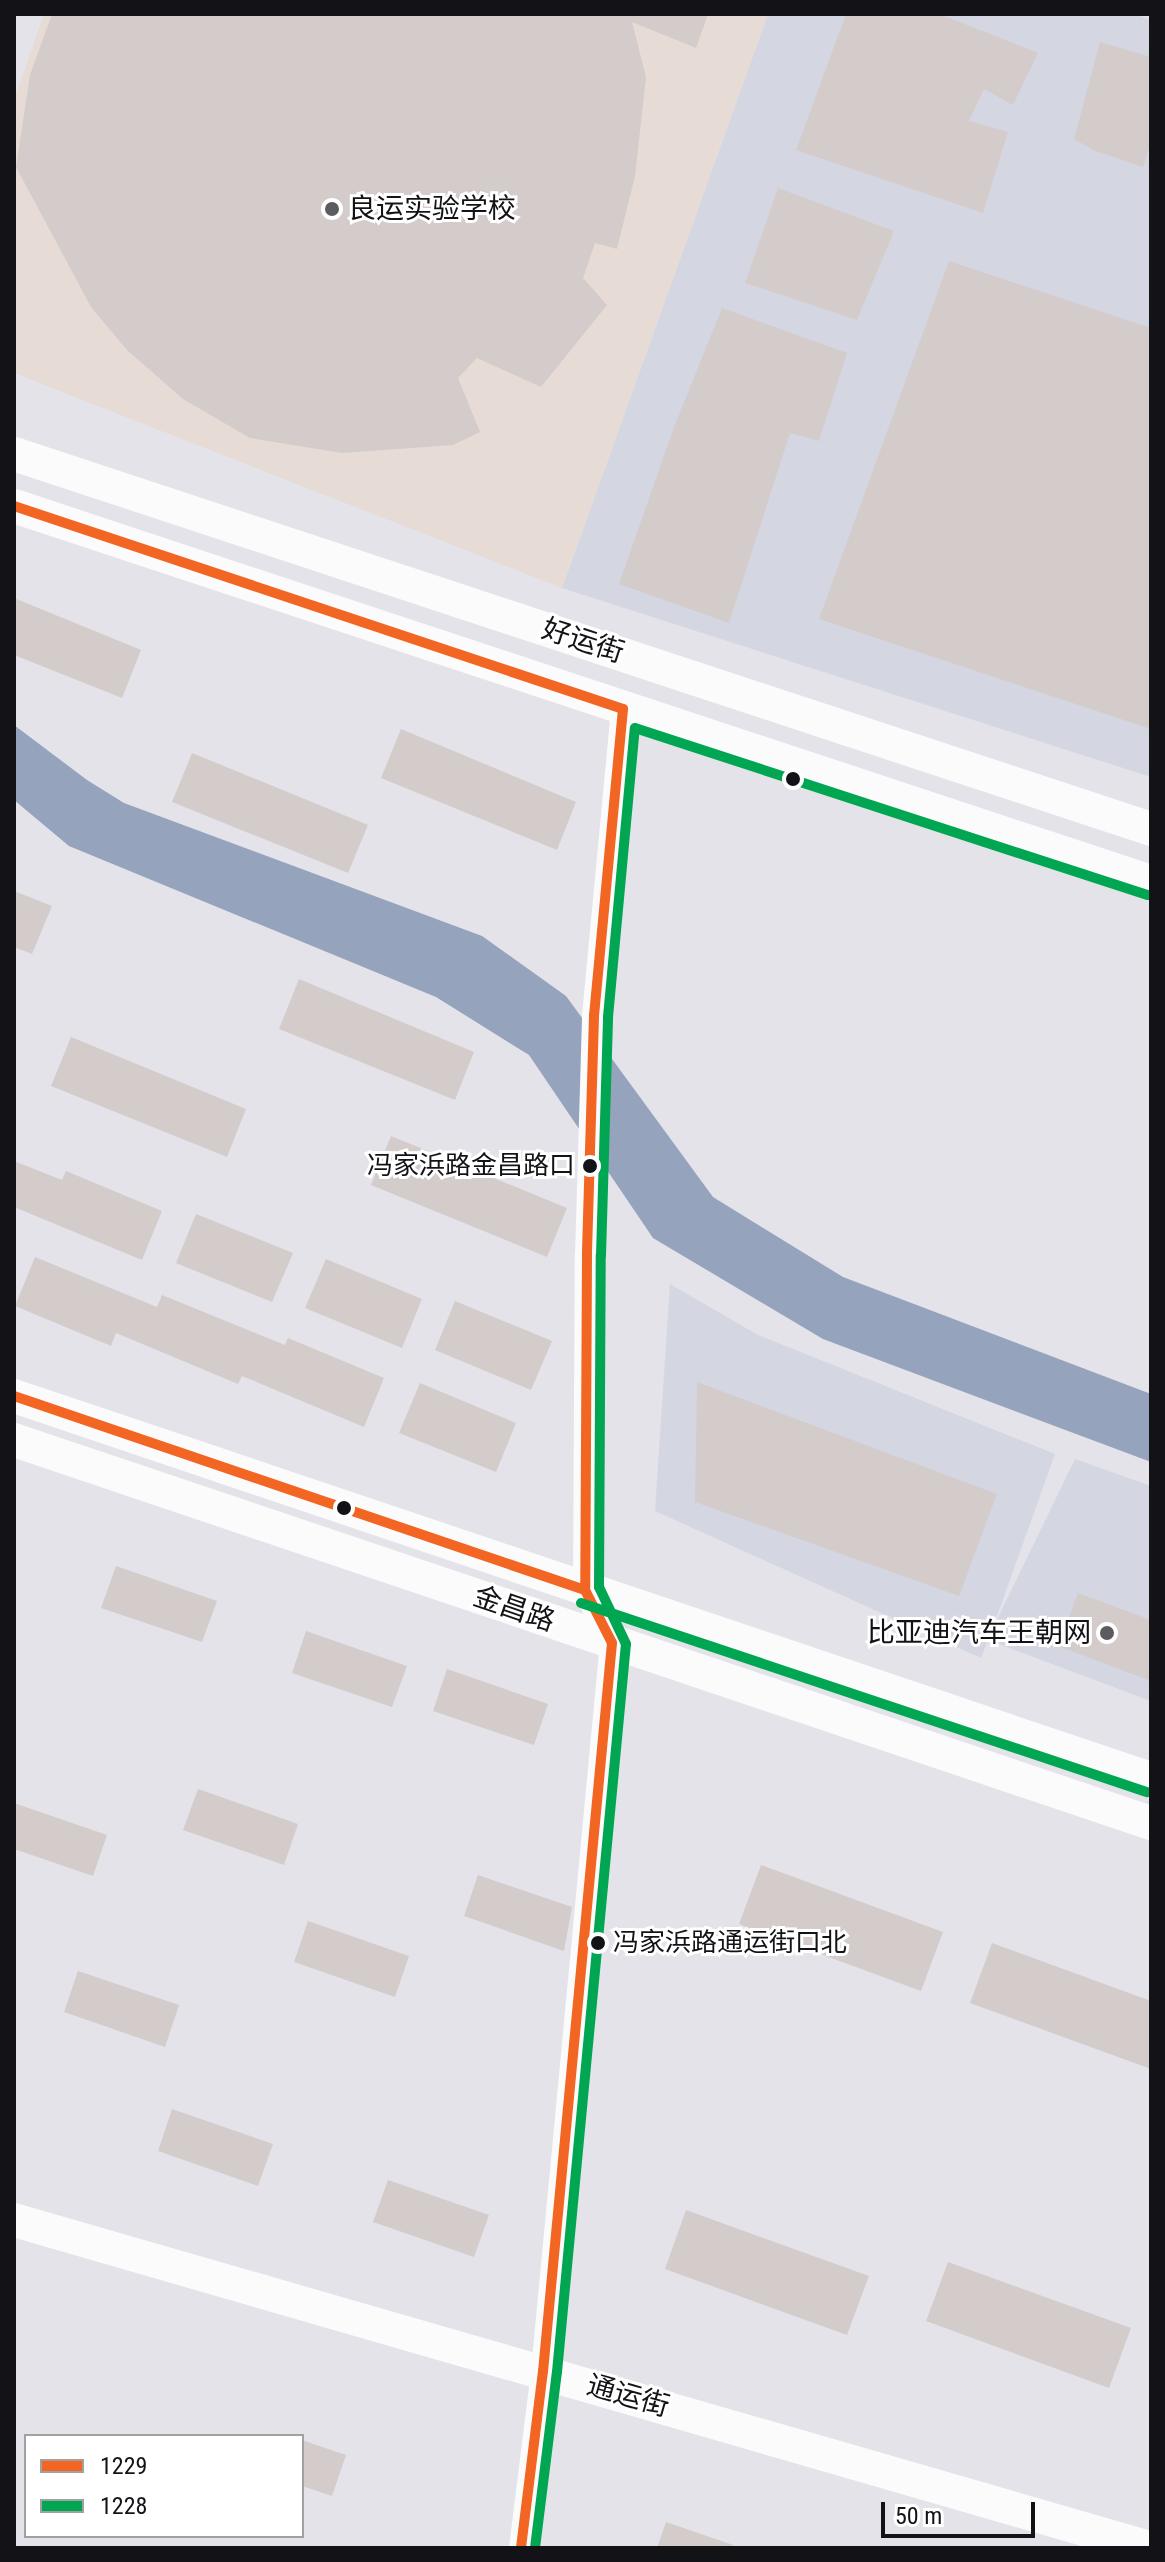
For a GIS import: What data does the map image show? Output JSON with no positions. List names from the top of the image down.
{
  "streets": {
    "street": ["好运街", "金昌路", "通运街"]
  },
  "places": [
    "良运实验学校",
    "冯家浜路金昌路口",
    "比亚迪汽车王朝网",
    "冯家浜路通运街口北"
  ],
  "lines": ["transit line 1229", "transit line 1228"],
  "legend": ["1229", "1228"],
  "scale_bar": "50 m"
}
